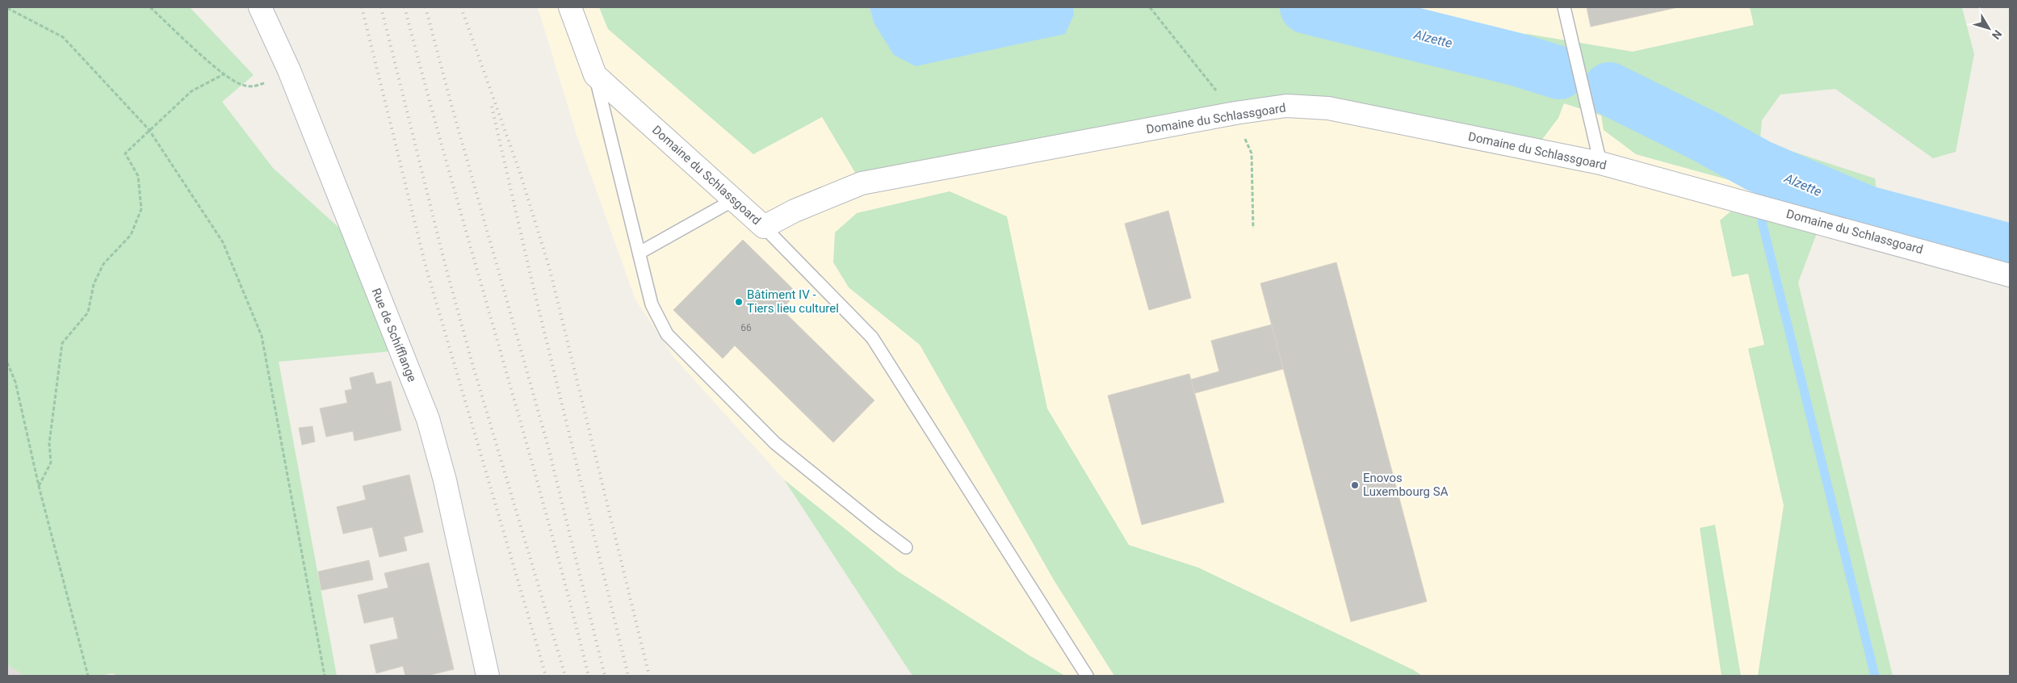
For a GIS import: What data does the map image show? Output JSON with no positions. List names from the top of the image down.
{
  "streets": {
    "street": ["Domaine du Schlassgoard", "Rue de Schifflange"]
  },
  "water": ["Alzette"],
  "places": ["Bâtiment IV - Tiers lieu culturel", "Enovos Luxembourg SA"],
  "house_numbers": ["66"],
  "north": "bottom right"
}
